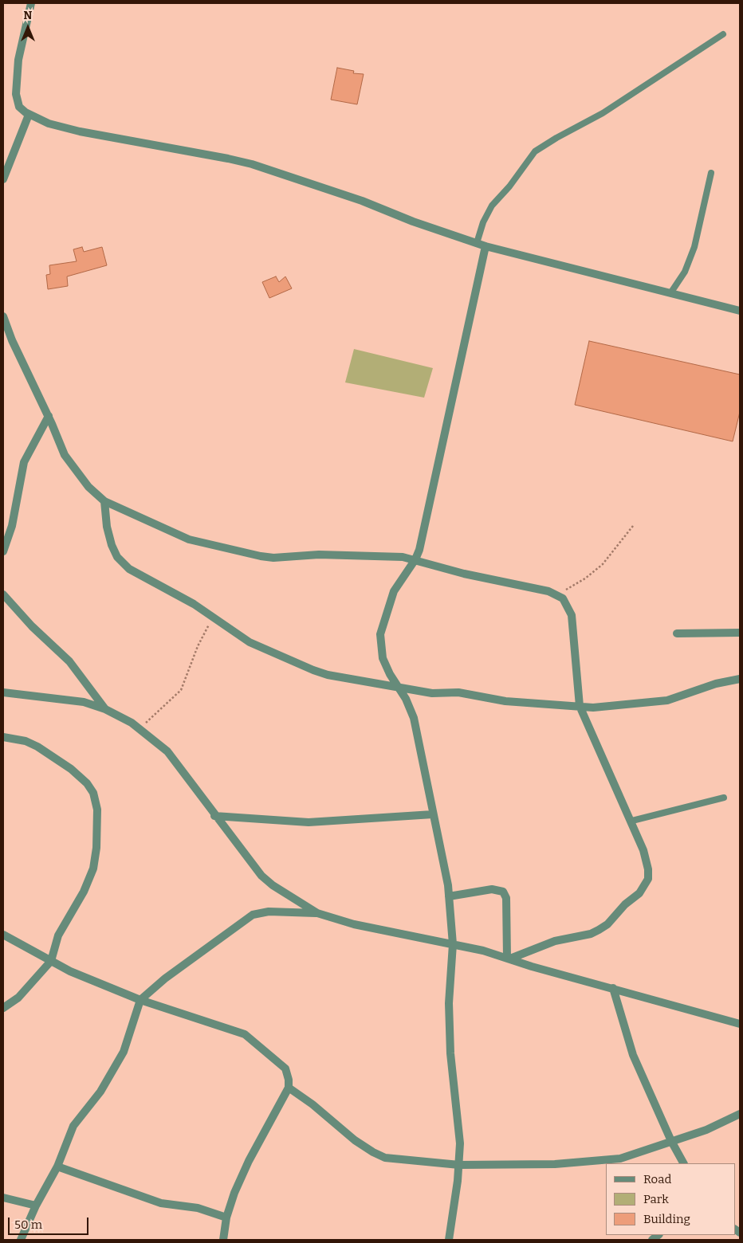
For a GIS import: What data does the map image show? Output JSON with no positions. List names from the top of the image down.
{
  "legend": ["Road", "Park", "Building"],
  "scale_bar": "50 m",
  "north": "top"
}
